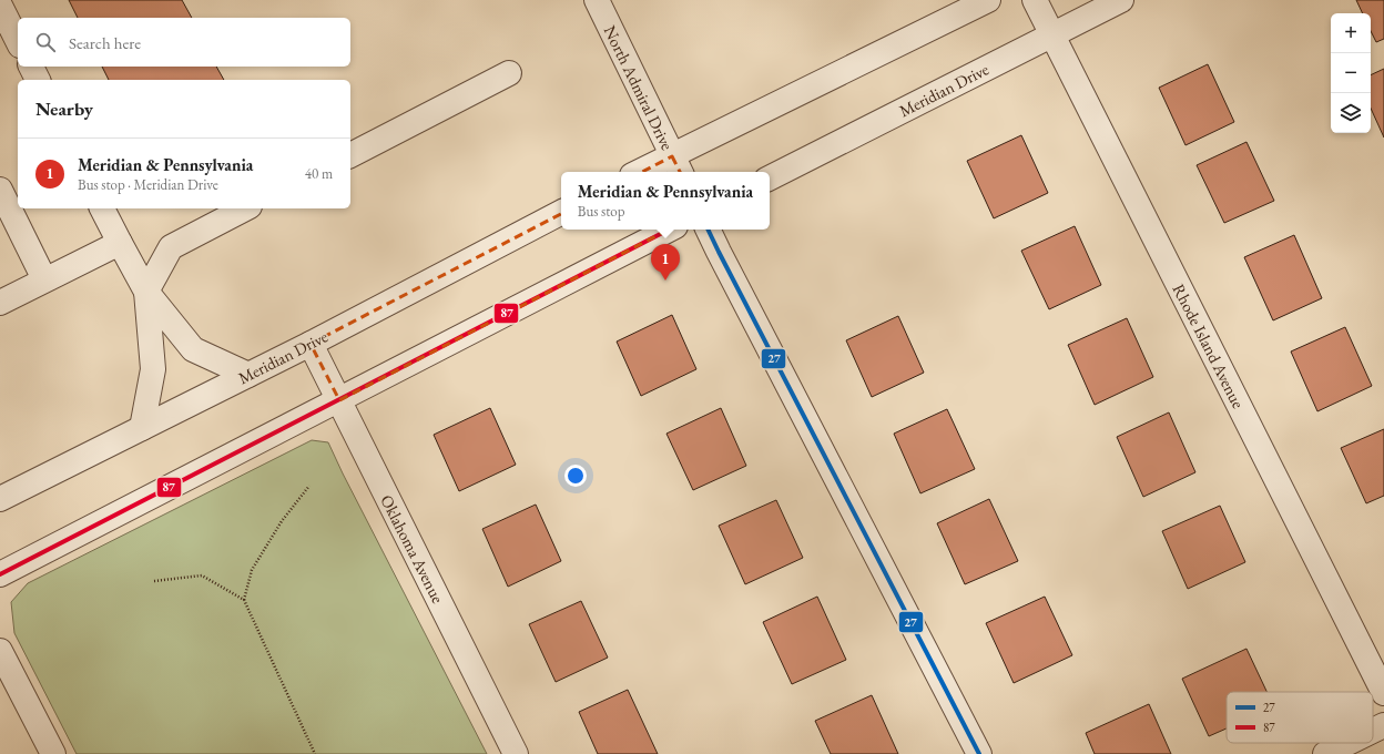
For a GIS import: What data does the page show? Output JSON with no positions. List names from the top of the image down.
{
  "streets": {
    "street": [
      "North Admiral Drive",
      "Meridian Drive",
      "Rhode Island Avenue",
      "Oklahoma Avenue"
    ]
  },
  "crossings": [
    ["Meridian Drive", "Rhode Island Avenue"],
    ["Meridian Drive", "Oklahoma Avenue"]
  ],
  "lines": ["transit line 27", "transit line 87"],
  "legend": ["27", "87"],
  "page": {
    "map_buttons": ["+", "−"],
    "search": "Search here",
    "heading": "Nearby",
    "list": [
      {
        "mark": "1",
        "name": "Meridian & Pennsylvania",
        "note": "Bus stop · Meridian Drive",
        "value": "40 m"
      }
    ],
    "popup": ["Meridian & Pennsylvania", "Bus stop"],
    "pins": "1"
  }
}
